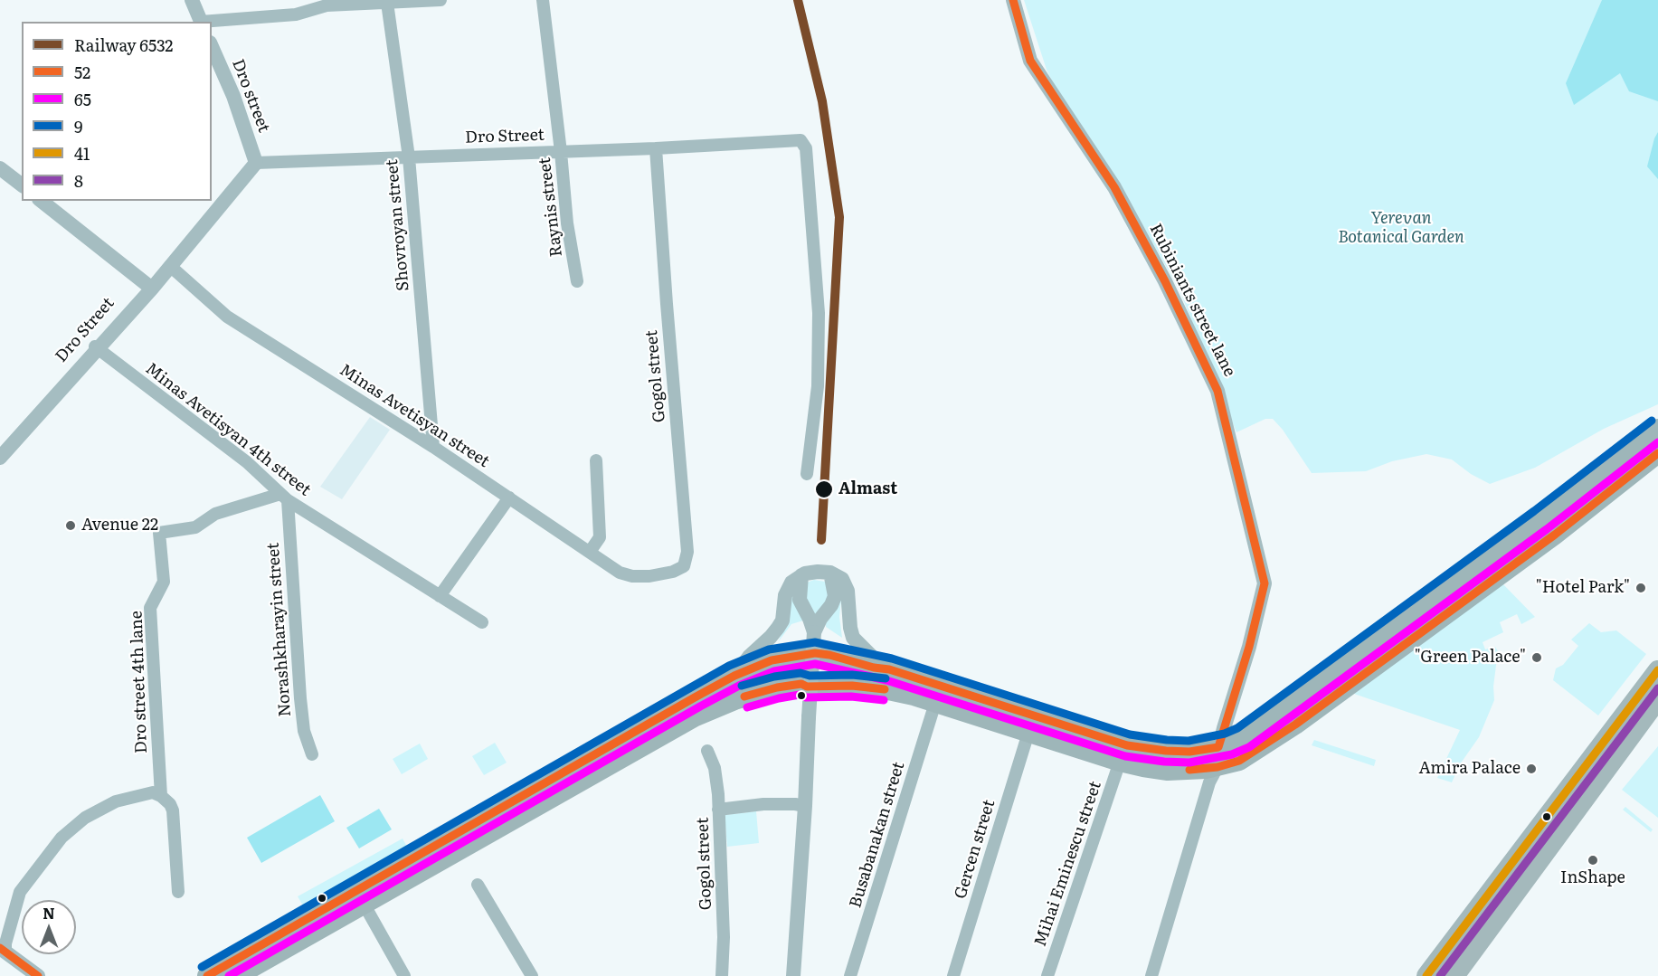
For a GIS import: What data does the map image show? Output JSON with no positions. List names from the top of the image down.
{
  "streets": {
    "street": [
      "Dro street",
      "Dro Street",
      "Raynis street",
      "Shovroyan street",
      "Rubiniants street lane",
      "Gogol street",
      "Minas Avetisyan street",
      "Minas Avetisyan 4th street",
      "Norashkharayin street",
      "Dro street 4th lane",
      "Busabanakan street",
      "Gercen street",
      "Mihai Eminescu street"
    ]
  },
  "crossings": [
    ["Dro street", "Dro Street"],
    ["Dro street", "Minas Avetisyan street"],
    ["Dro street", "Minas Avetisyan 4th street"],
    ["Dro Street", "Raynis street"],
    ["Dro Street", "Shovroyan street"],
    ["Dro Street", "Gogol street"],
    ["Dro Street", "Minas Avetisyan 4th street"],
    ["Shovroyan street", "Minas Avetisyan street"],
    ["Gogol street", "Minas Avetisyan street"],
    ["Minas Avetisyan 4th street", "Norashkharayin street"],
    ["Minas Avetisyan 4th street", "Dro street 4th lane"],
    ["Norashkharayin street", "Dro street 4th lane"]
  ],
  "parks": ["Yerevan Botanical Garden"],
  "places": [
    "Almast",
    "Avenue 22",
    "\"Hotel Park\"",
    "\"Green Palace\"",
    "Amira Palace",
    "InShape"
  ],
  "lines": [
    "rail line 6532",
    "transit line 52",
    "transit line 9",
    "transit line 65",
    "transit line 41",
    "transit line 8"
  ],
  "legend": [
    "Railway 6532",
    "52",
    "65",
    "9",
    "41",
    "8"
  ],
  "north": "top"
}
